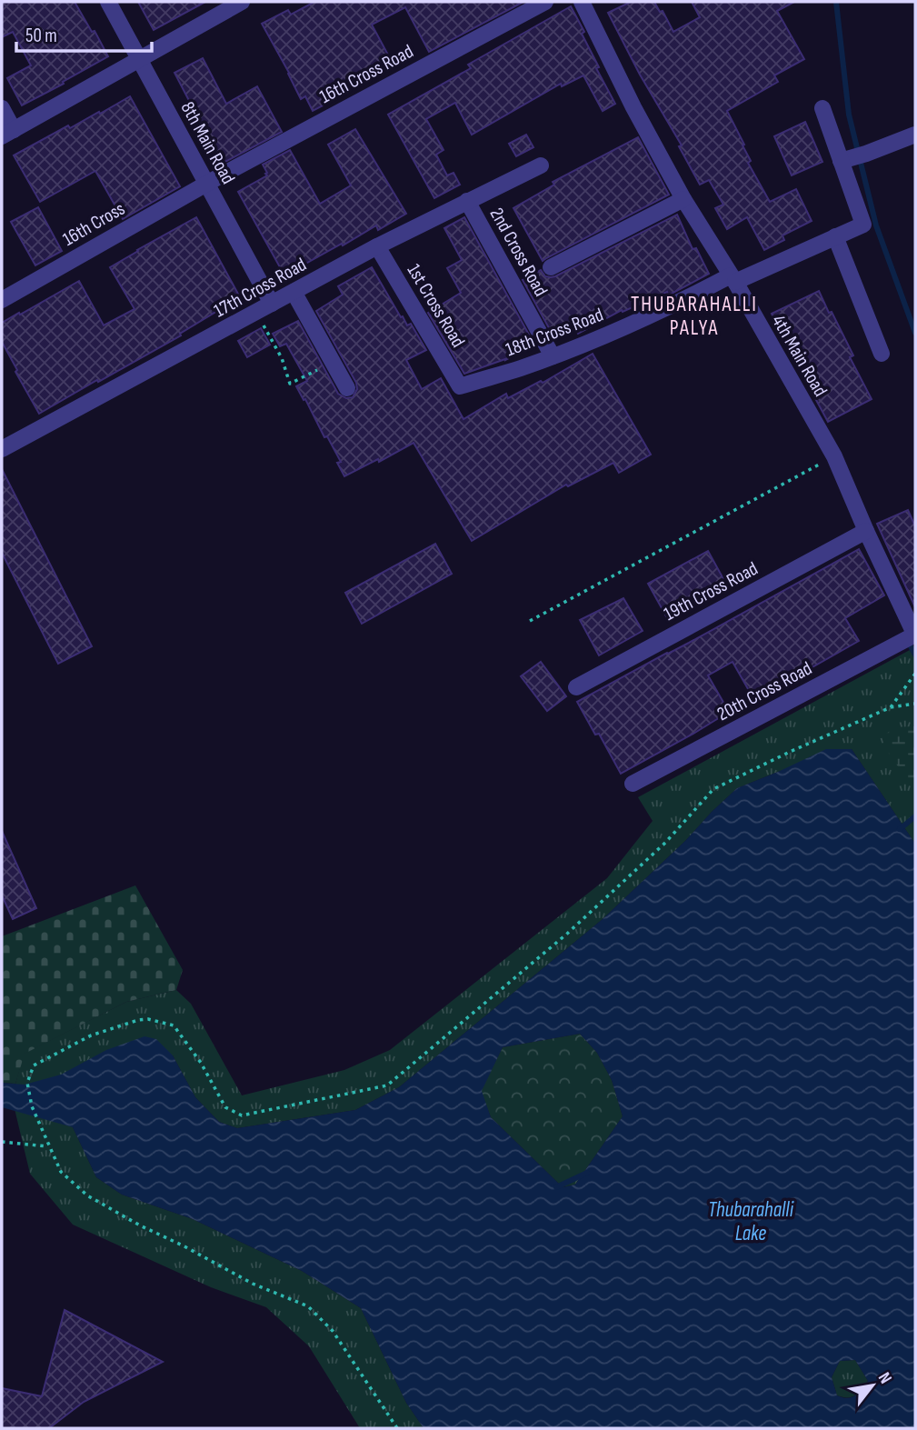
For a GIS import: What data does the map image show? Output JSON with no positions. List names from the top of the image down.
{
  "streets": {
    "street": [
      "16th Cross Road",
      "8th Main Road",
      "16th Cross",
      "2nd Cross Road",
      "17th Cross Road",
      "1st Cross Road",
      "18th Cross Road",
      "4th Main Road",
      "19th Cross Road",
      "20th Cross Road"
    ]
  },
  "crossings": [
    ["16th Cross Road", "8th Main Road"],
    ["16th Cross Road", "16th Cross"],
    ["8th Main Road", "16th Cross"],
    ["8th Main Road", "17th Cross Road"],
    ["2nd Cross Road", "17th Cross Road"],
    ["2nd Cross Road", "18th Cross Road"],
    ["17th Cross Road", "1st Cross Road"],
    ["1st Cross Road", "18th Cross Road"],
    ["18th Cross Road", "4th Main Road"],
    ["4th Main Road", "19th Cross Road"],
    ["4th Main Road", "20th Cross Road"]
  ],
  "districts": ["THUBARAHALLI PALYA"],
  "water": ["Thubarahalli Lake"],
  "scale_bar": "50 m",
  "north": "top right"
}
